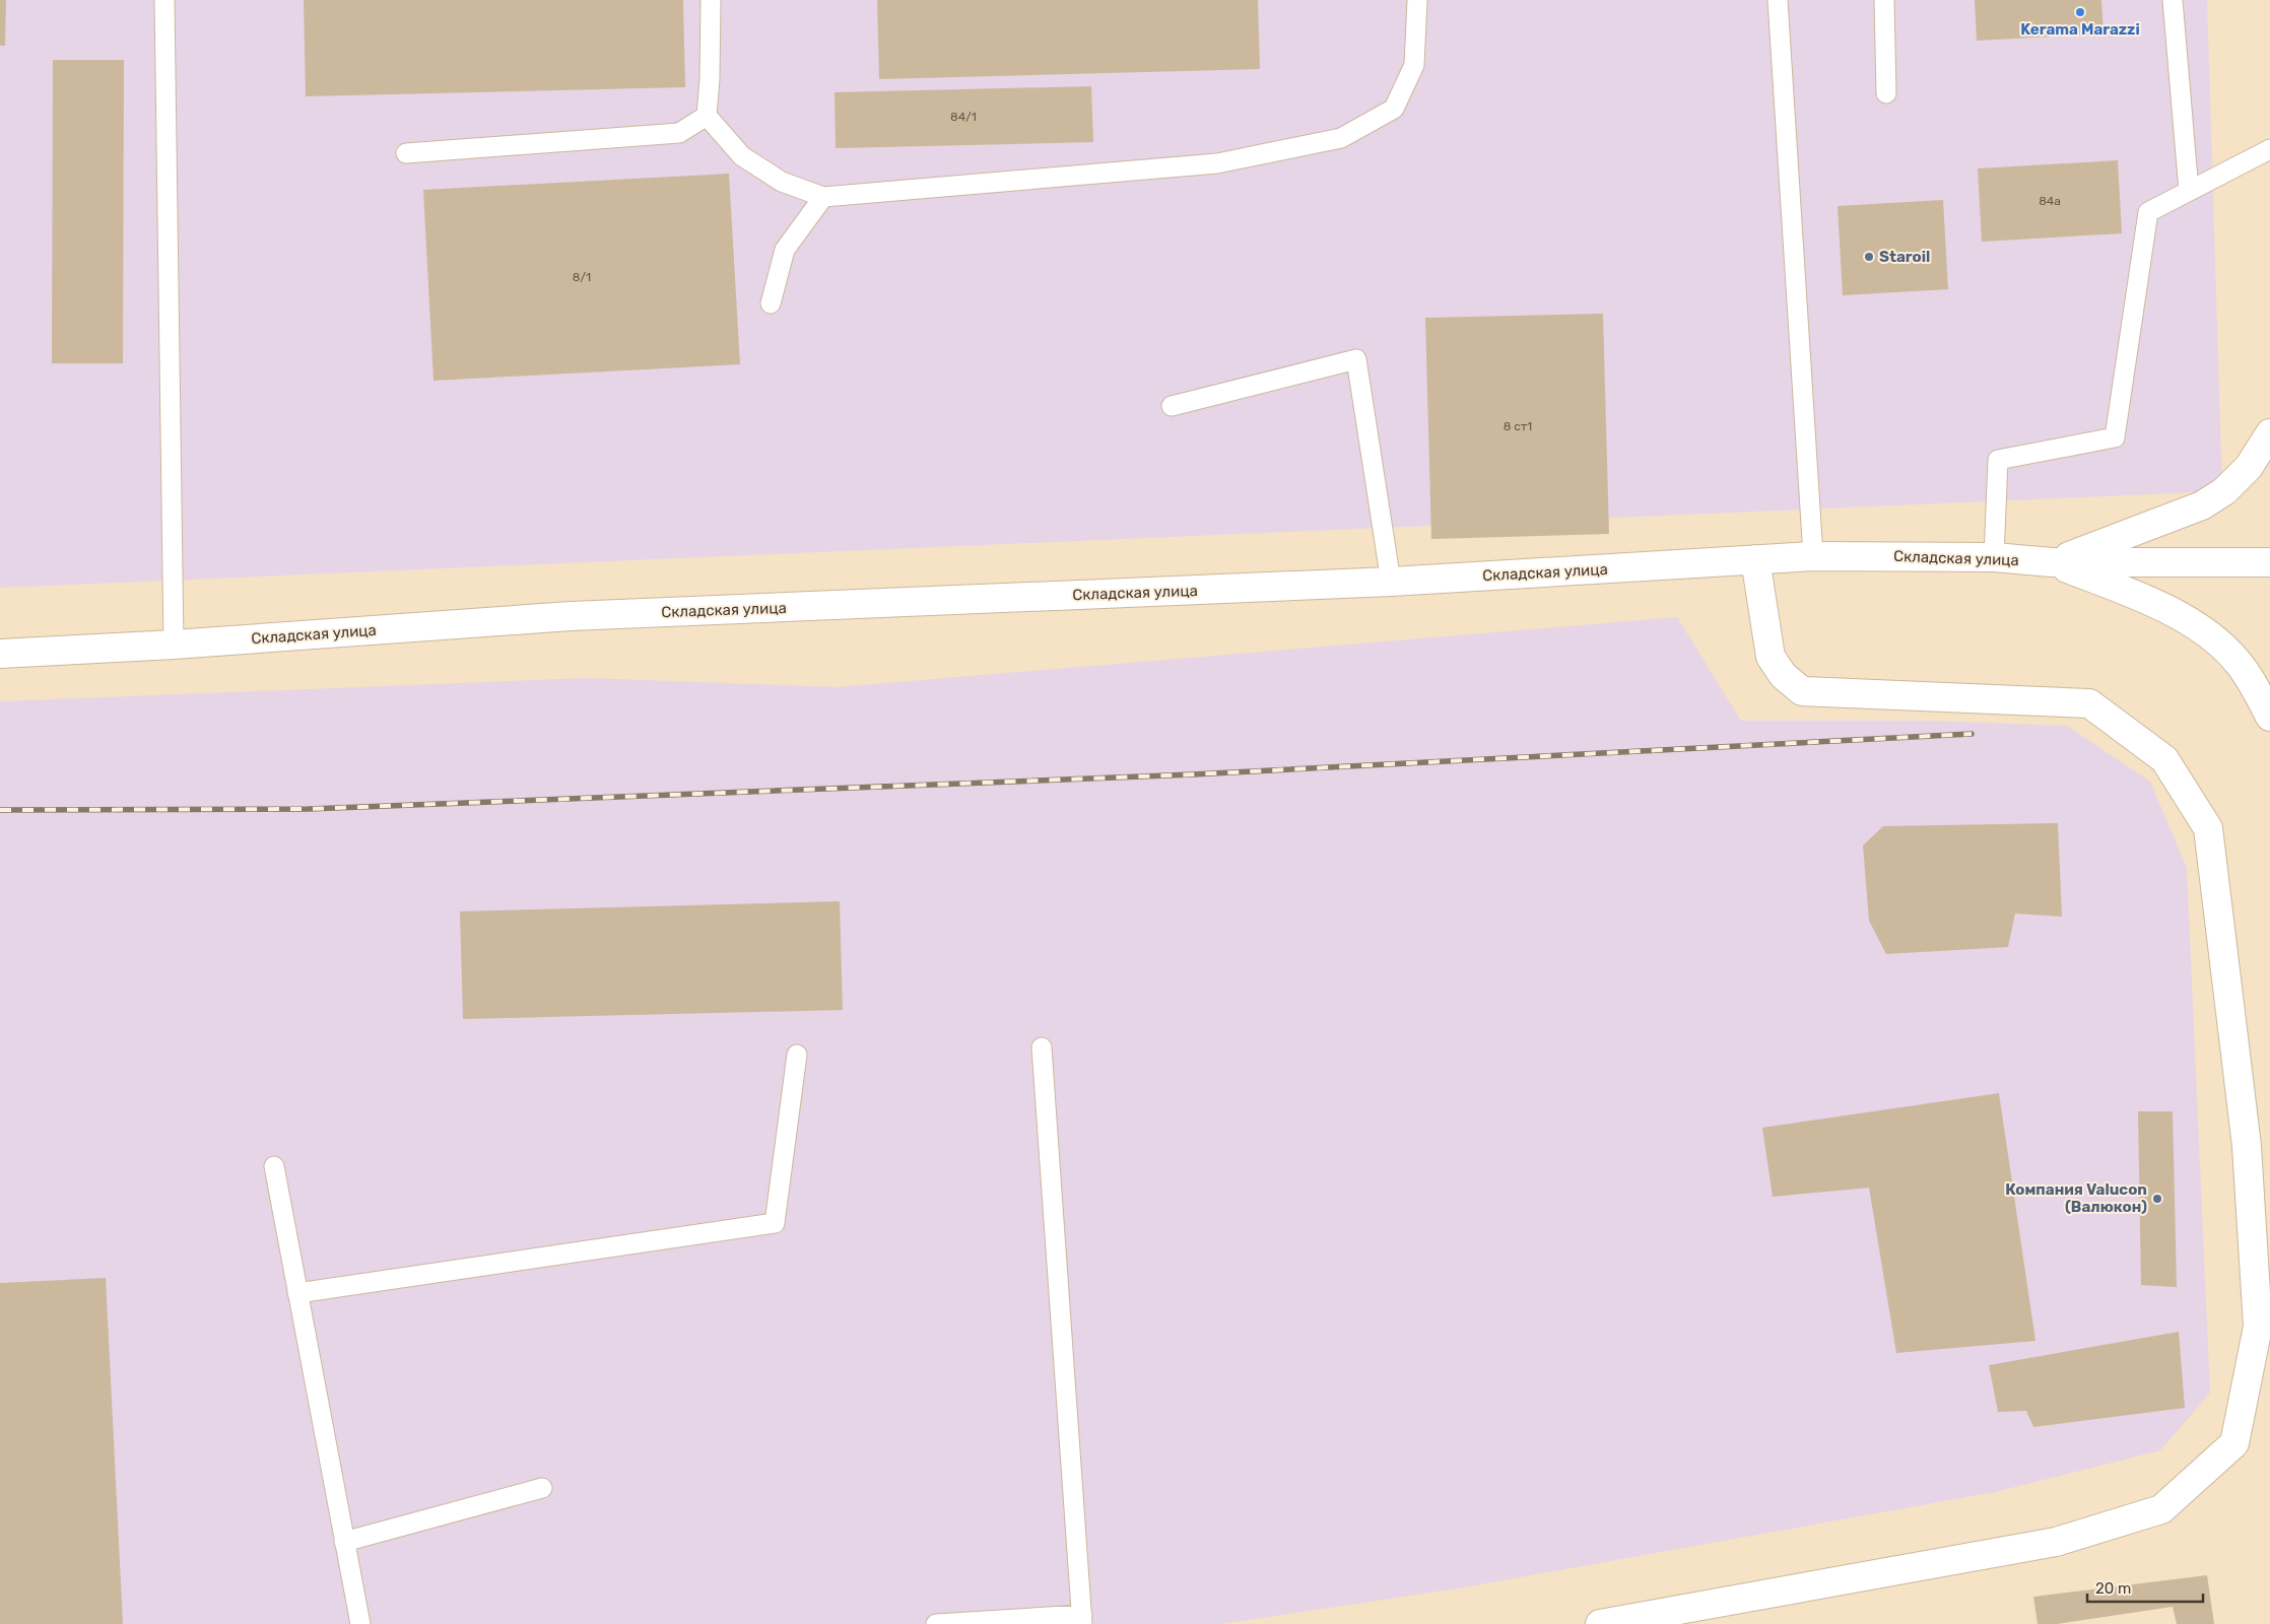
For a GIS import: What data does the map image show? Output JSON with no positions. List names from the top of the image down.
{
  "streets": {
    "street": ["Складская улица"]
  },
  "places": ["Kerama Marazzi", "Staroil", "Компания Valucon (Валюкон)"],
  "house_numbers": [
    "84/1",
    "84а",
    "8/1",
    "8 ст1"
  ],
  "scale_bar": "20 m"
}
